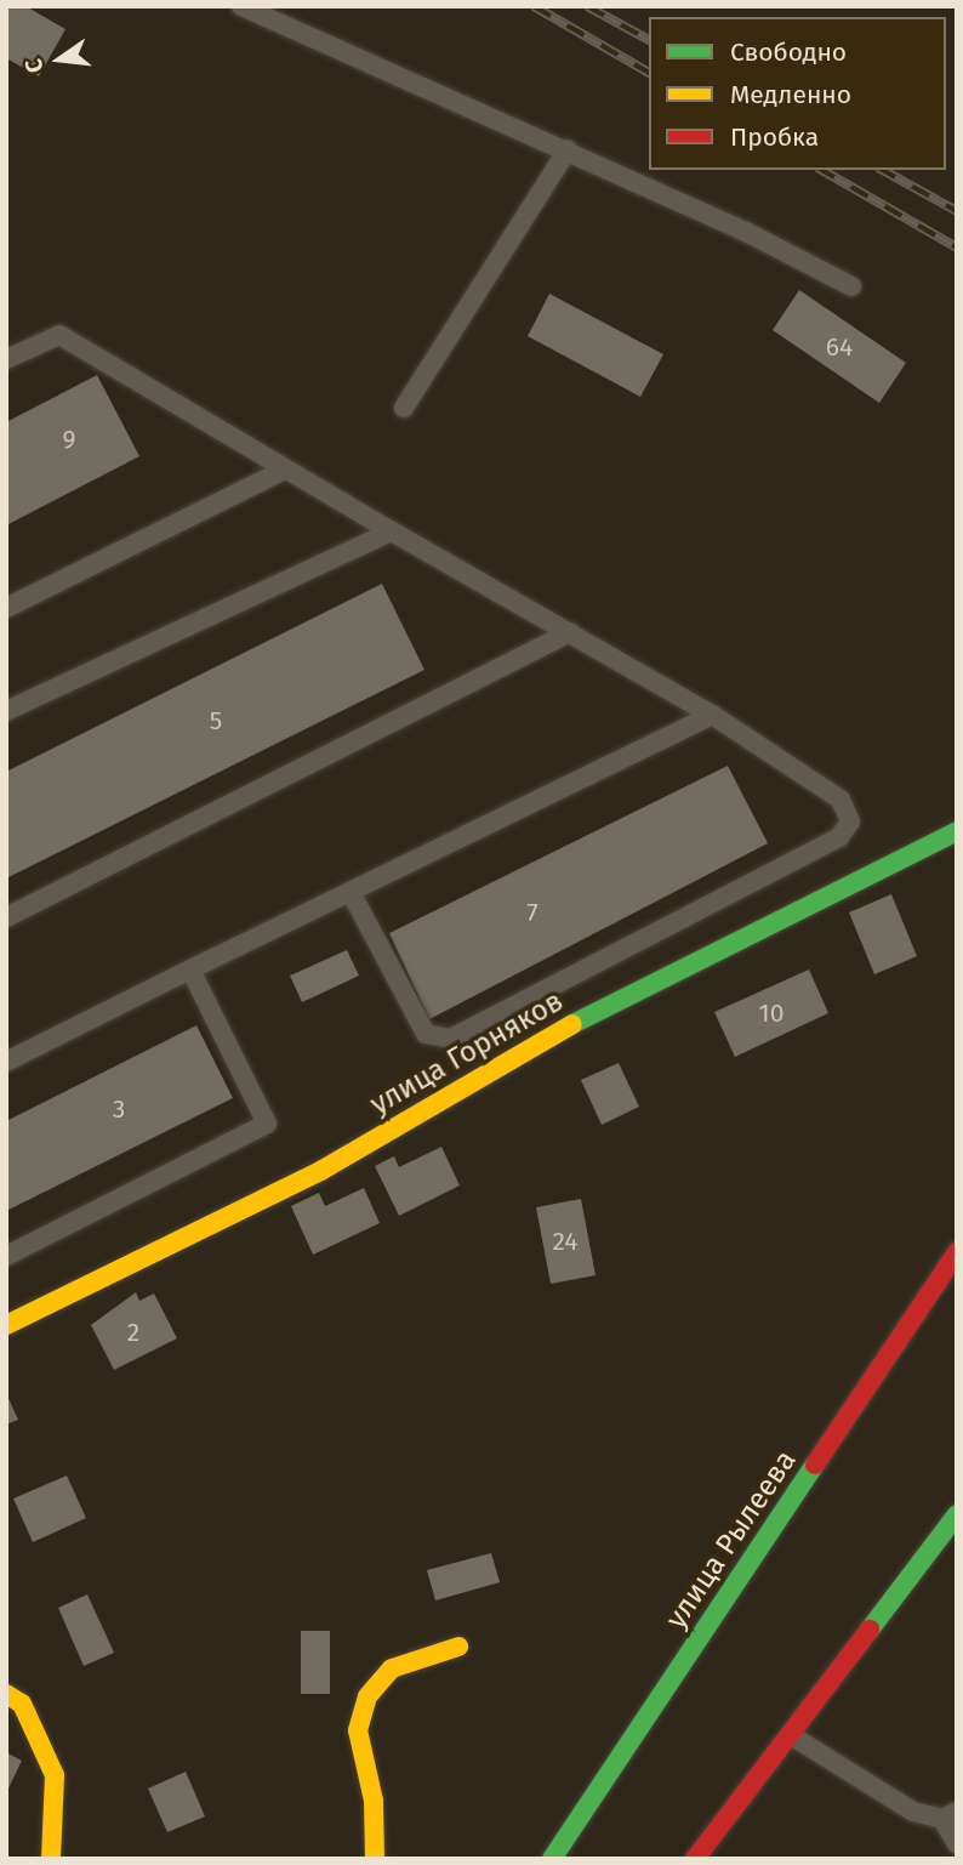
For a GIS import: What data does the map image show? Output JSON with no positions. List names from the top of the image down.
{
  "streets": {
    "street": ["улица Горняков", "улица Рылеева"]
  },
  "house_numbers": [
    "64",
    "9",
    "5",
    "7",
    "10",
    "3",
    "24",
    "2"
  ],
  "legend": ["Свободно", "Медленно", "Пробка"],
  "north": "left"
}
